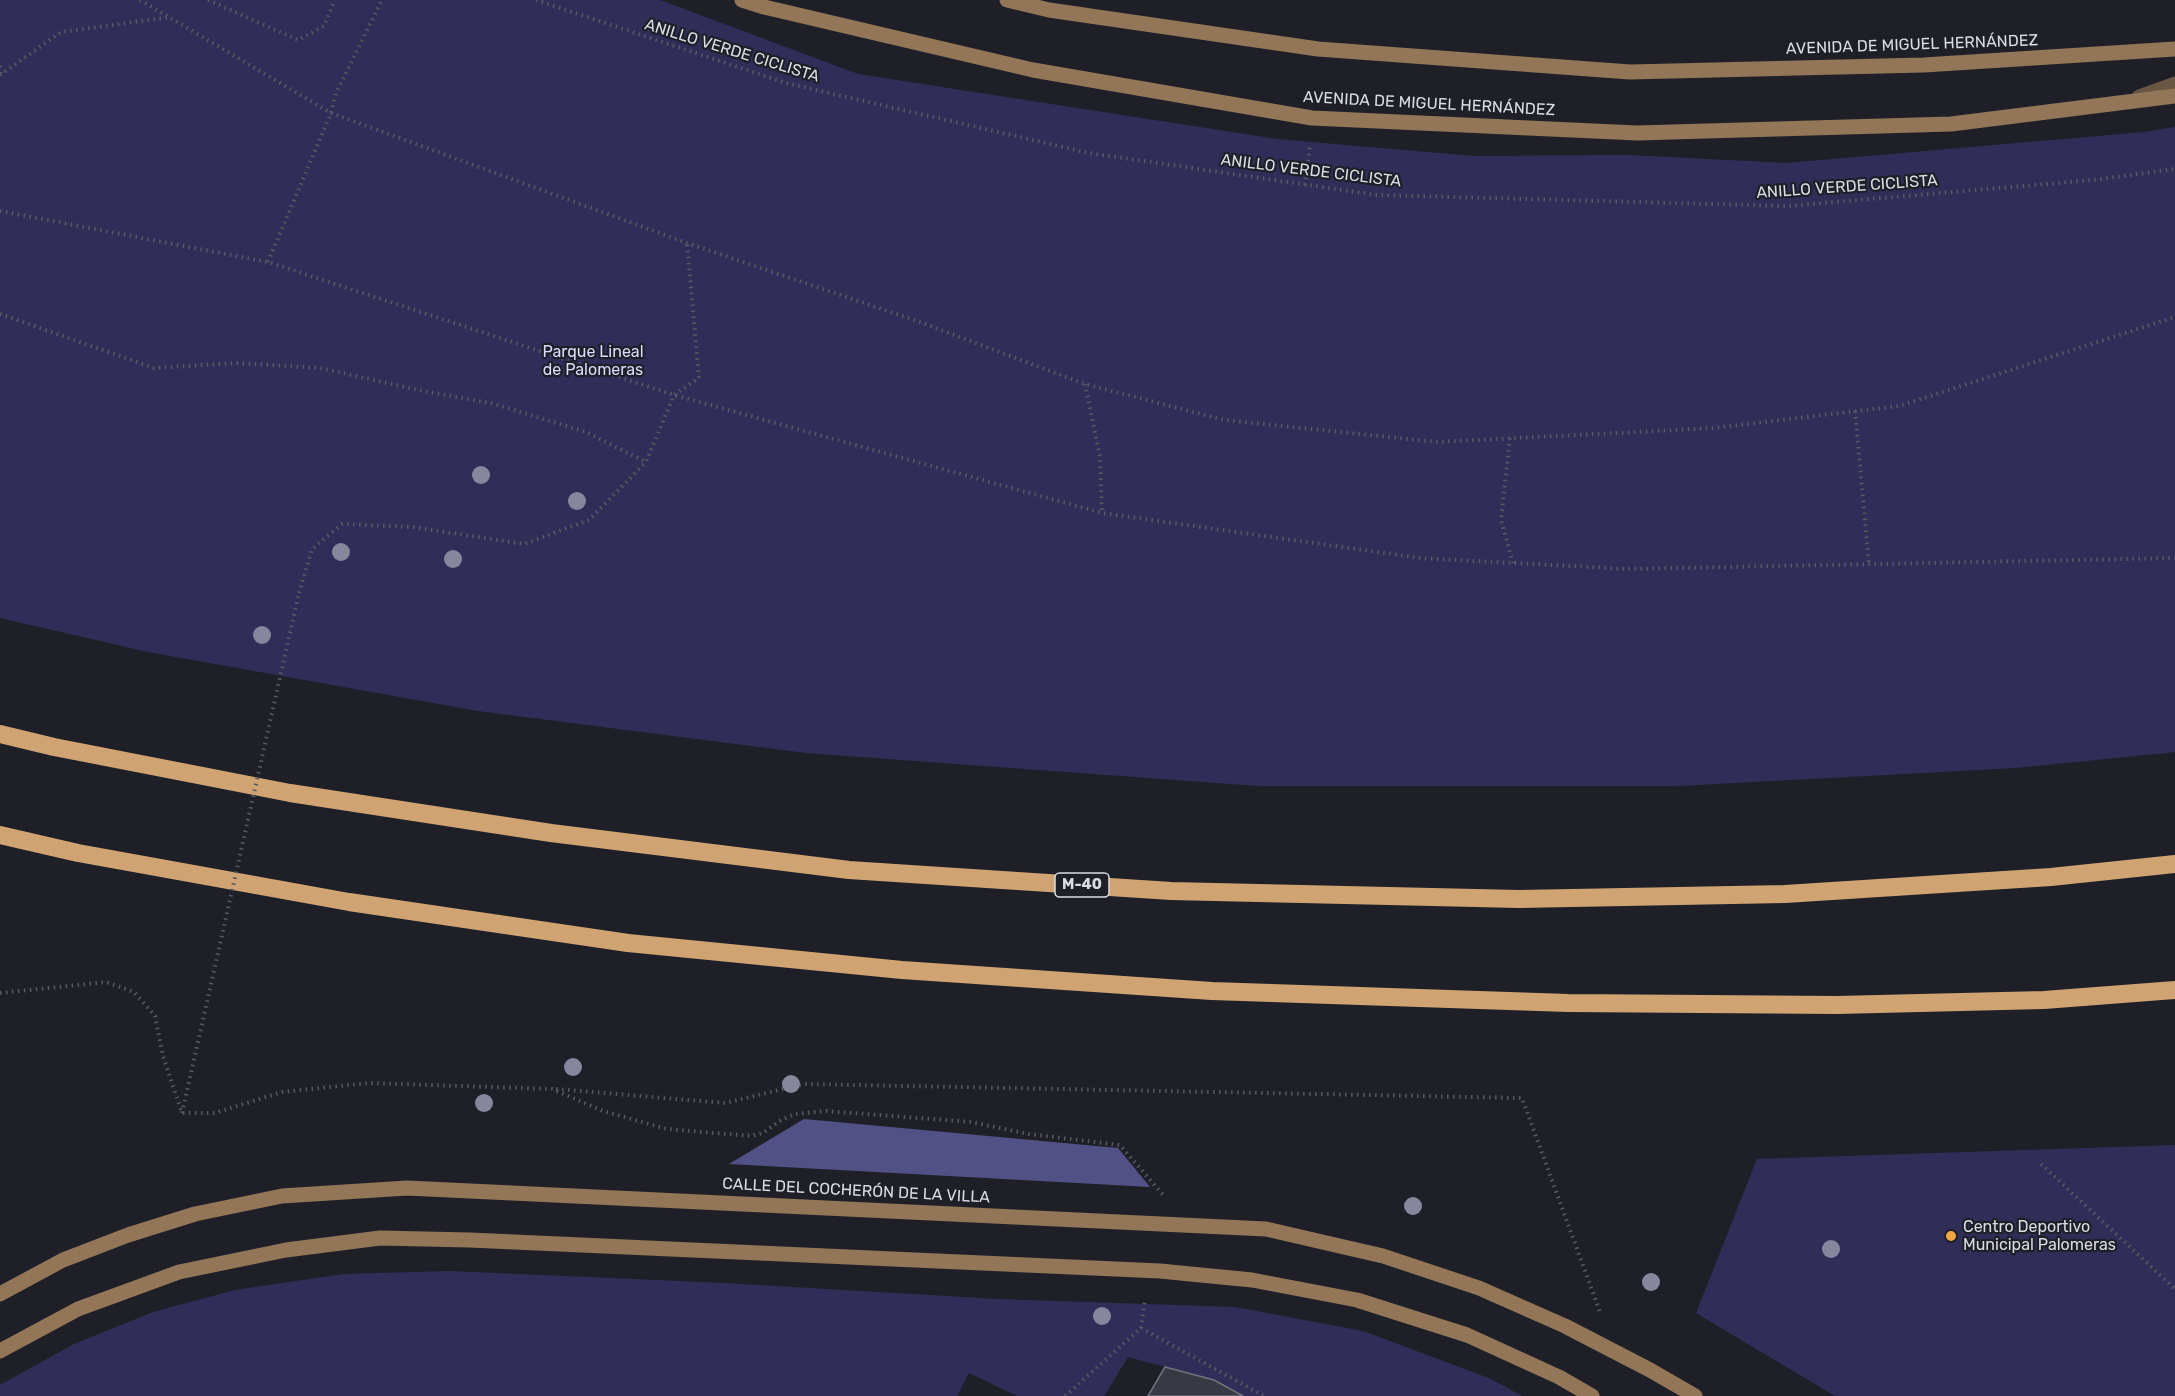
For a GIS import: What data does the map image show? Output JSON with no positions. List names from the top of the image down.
{
  "streets": {
    "highway": ["M-40"],
    "street": ["AVENIDA DE MIGUEL HERNÁNDEZ", "CALLE DEL COCHERÓN DE LA VILLA"],
    "path": ["ANILLO VERDE CICLISTA"]
  },
  "parks": ["Parque Lineal de Palomeras"],
  "places": ["Centro Deportivo Municipal Palomeras"]
}
